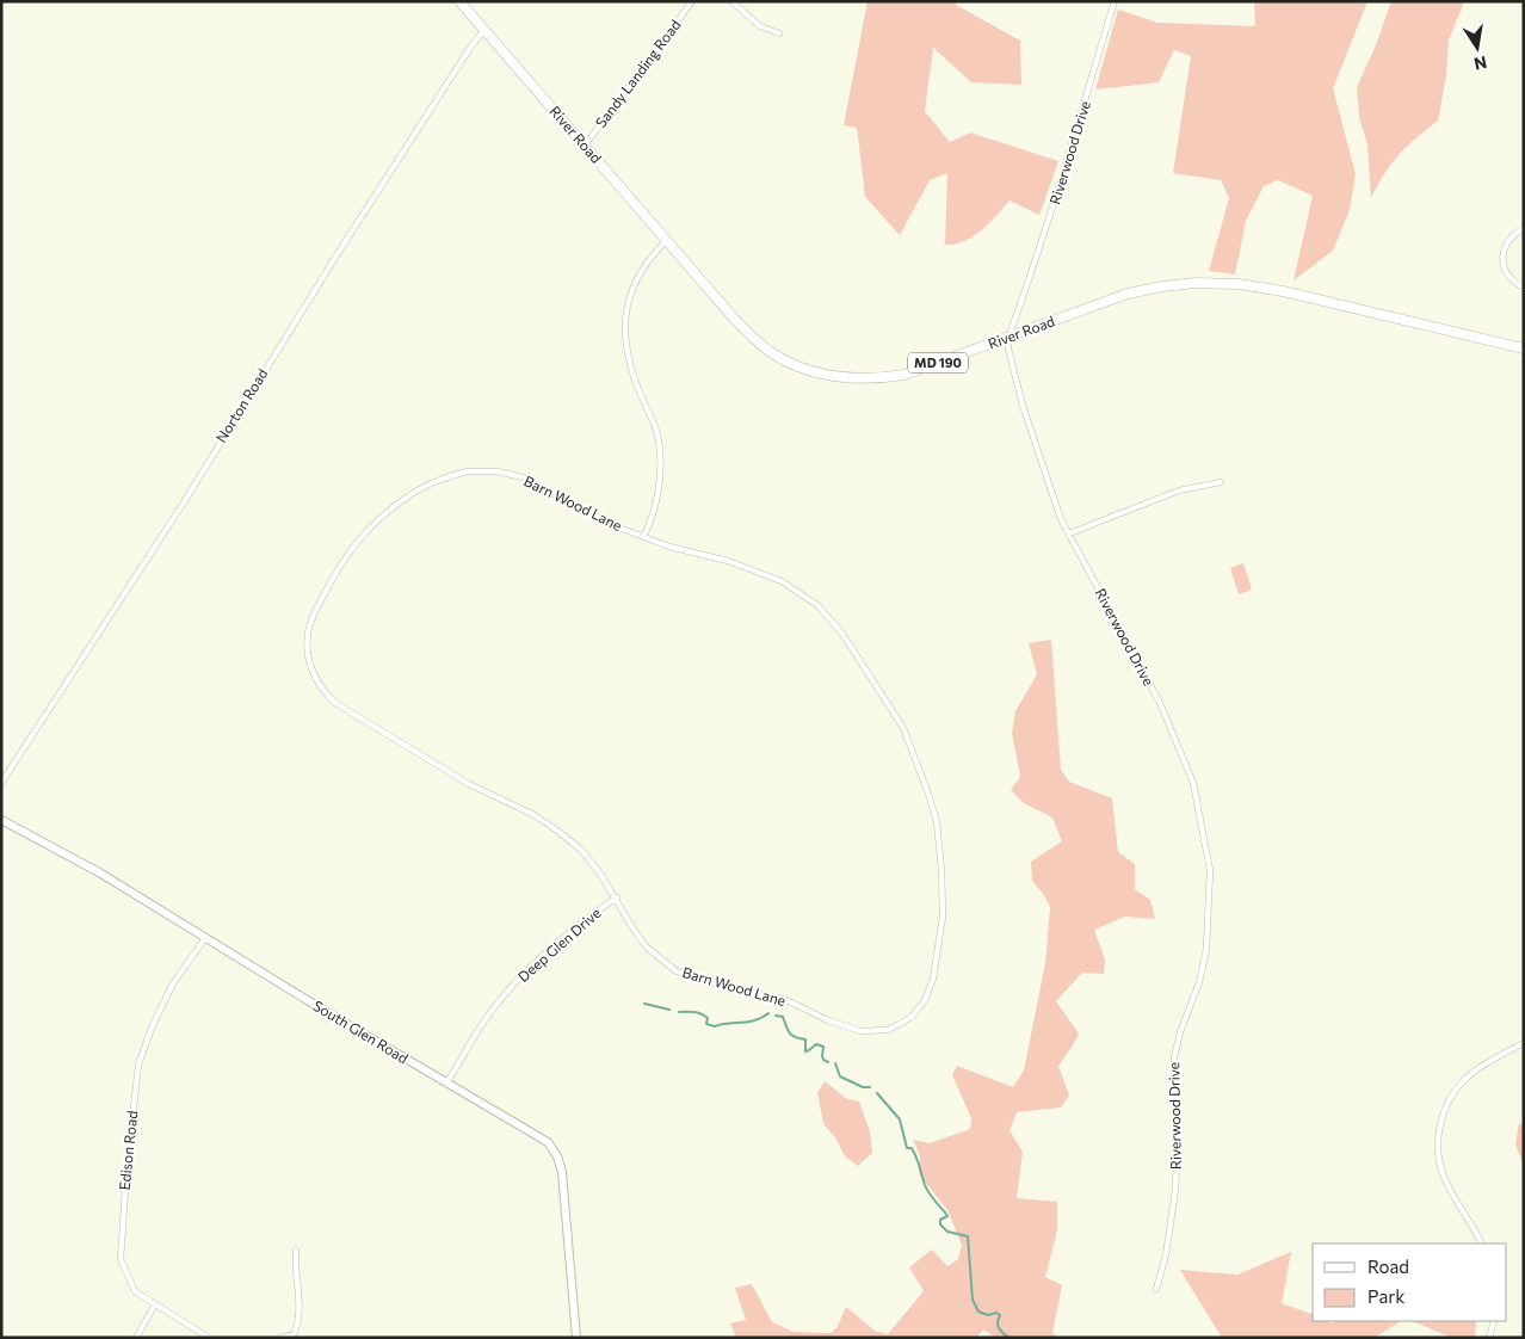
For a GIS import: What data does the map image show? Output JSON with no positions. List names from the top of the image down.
{
  "streets": {
    "main road": ["River Road", "MD 190", "South Glen Road"],
    "street": [
      "Sandy Landing Road",
      "Riverwood Drive",
      "Norton Road",
      "Barn Wood Lane",
      "Deep Glen Drive",
      "Edison Road"
    ]
  },
  "crossings": [
    ["Sandy Landing Road", "River Road"],
    ["River Road", "Riverwood Drive"],
    ["River Road", "Norton Road"],
    ["Barn Wood Lane", "Deep Glen Drive"],
    ["Deep Glen Drive", "South Glen Road"],
    ["South Glen Road", "Edison Road"]
  ],
  "legend": ["Road", "Park"],
  "north": "bottom"
}
